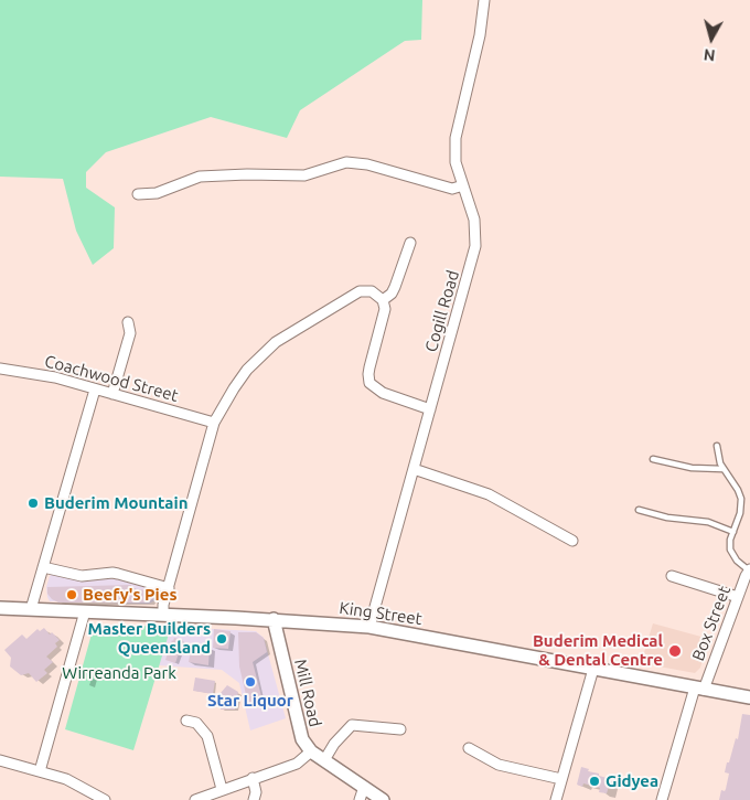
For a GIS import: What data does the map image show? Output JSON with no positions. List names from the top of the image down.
{
  "streets": {
    "main road": ["King Street", "Mill Road"],
    "street": ["Cogill Road", "Coachwood Street", "Box Street"]
  },
  "crossings": [
    ["Cogill Road", "King Street"],
    ["King Street", "Box Street"],
    ["King Street", "Mill Road"]
  ],
  "parks": ["Wirreanda Park"],
  "places": [
    "Buderim Mountain",
    "Beefy's Pies",
    "Master Builders Queensland",
    "Buderim Medical & Dental Centre",
    "Star Liquor",
    "Gidyea"
  ],
  "north": "bottom"
}
